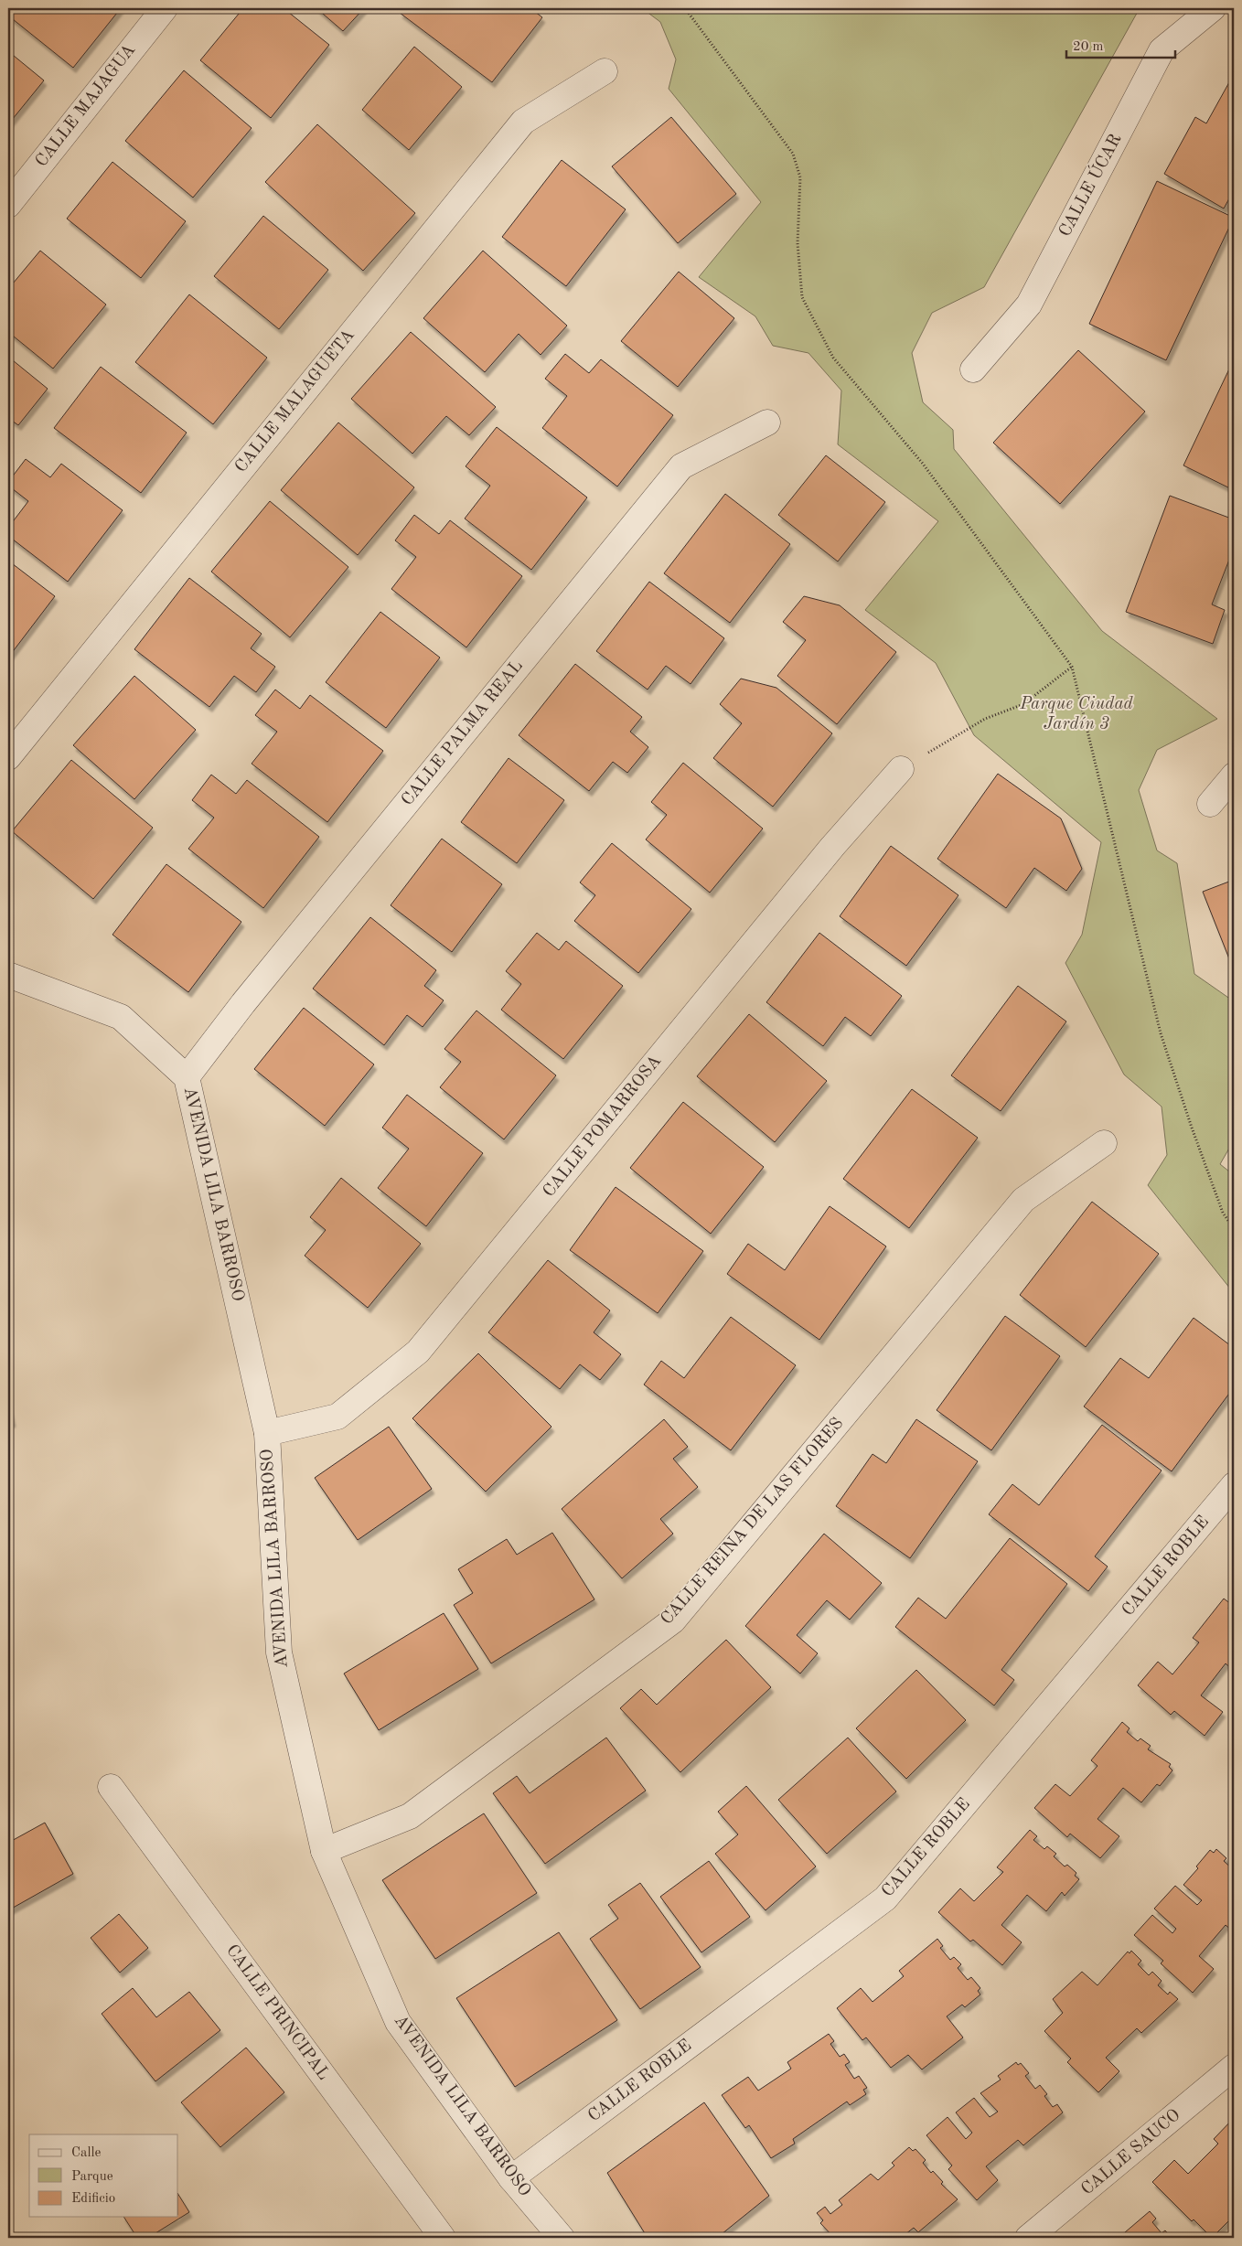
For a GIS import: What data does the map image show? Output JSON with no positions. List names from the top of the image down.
{
  "streets": {
    "street": [
      "CALLE MAJAGUA",
      "CALLE ÚCAR",
      "CALLE MALAGUETA",
      "CALLE PALMA REAL",
      "CALLE POMARROSA",
      "AVENIDA LILA BARROSO",
      "CALLE REINA DE LAS FLORES",
      "CALLE ROBLE",
      "CALLE PRINCIPAL",
      "CALLE SAUCO"
    ]
  },
  "crossings": [
    ["CALLE PALMA REAL", "AVENIDA LILA BARROSO"],
    ["CALLE POMARROSA", "AVENIDA LILA BARROSO"],
    ["AVENIDA LILA BARROSO", "CALLE REINA DE LAS FLORES"],
    ["AVENIDA LILA BARROSO", "CALLE ROBLE"]
  ],
  "parks": ["Parque Ciudad Jardín 3"],
  "legend": ["Calle", "Parque", "Edificio"],
  "scale_bar": "20 m"
}
